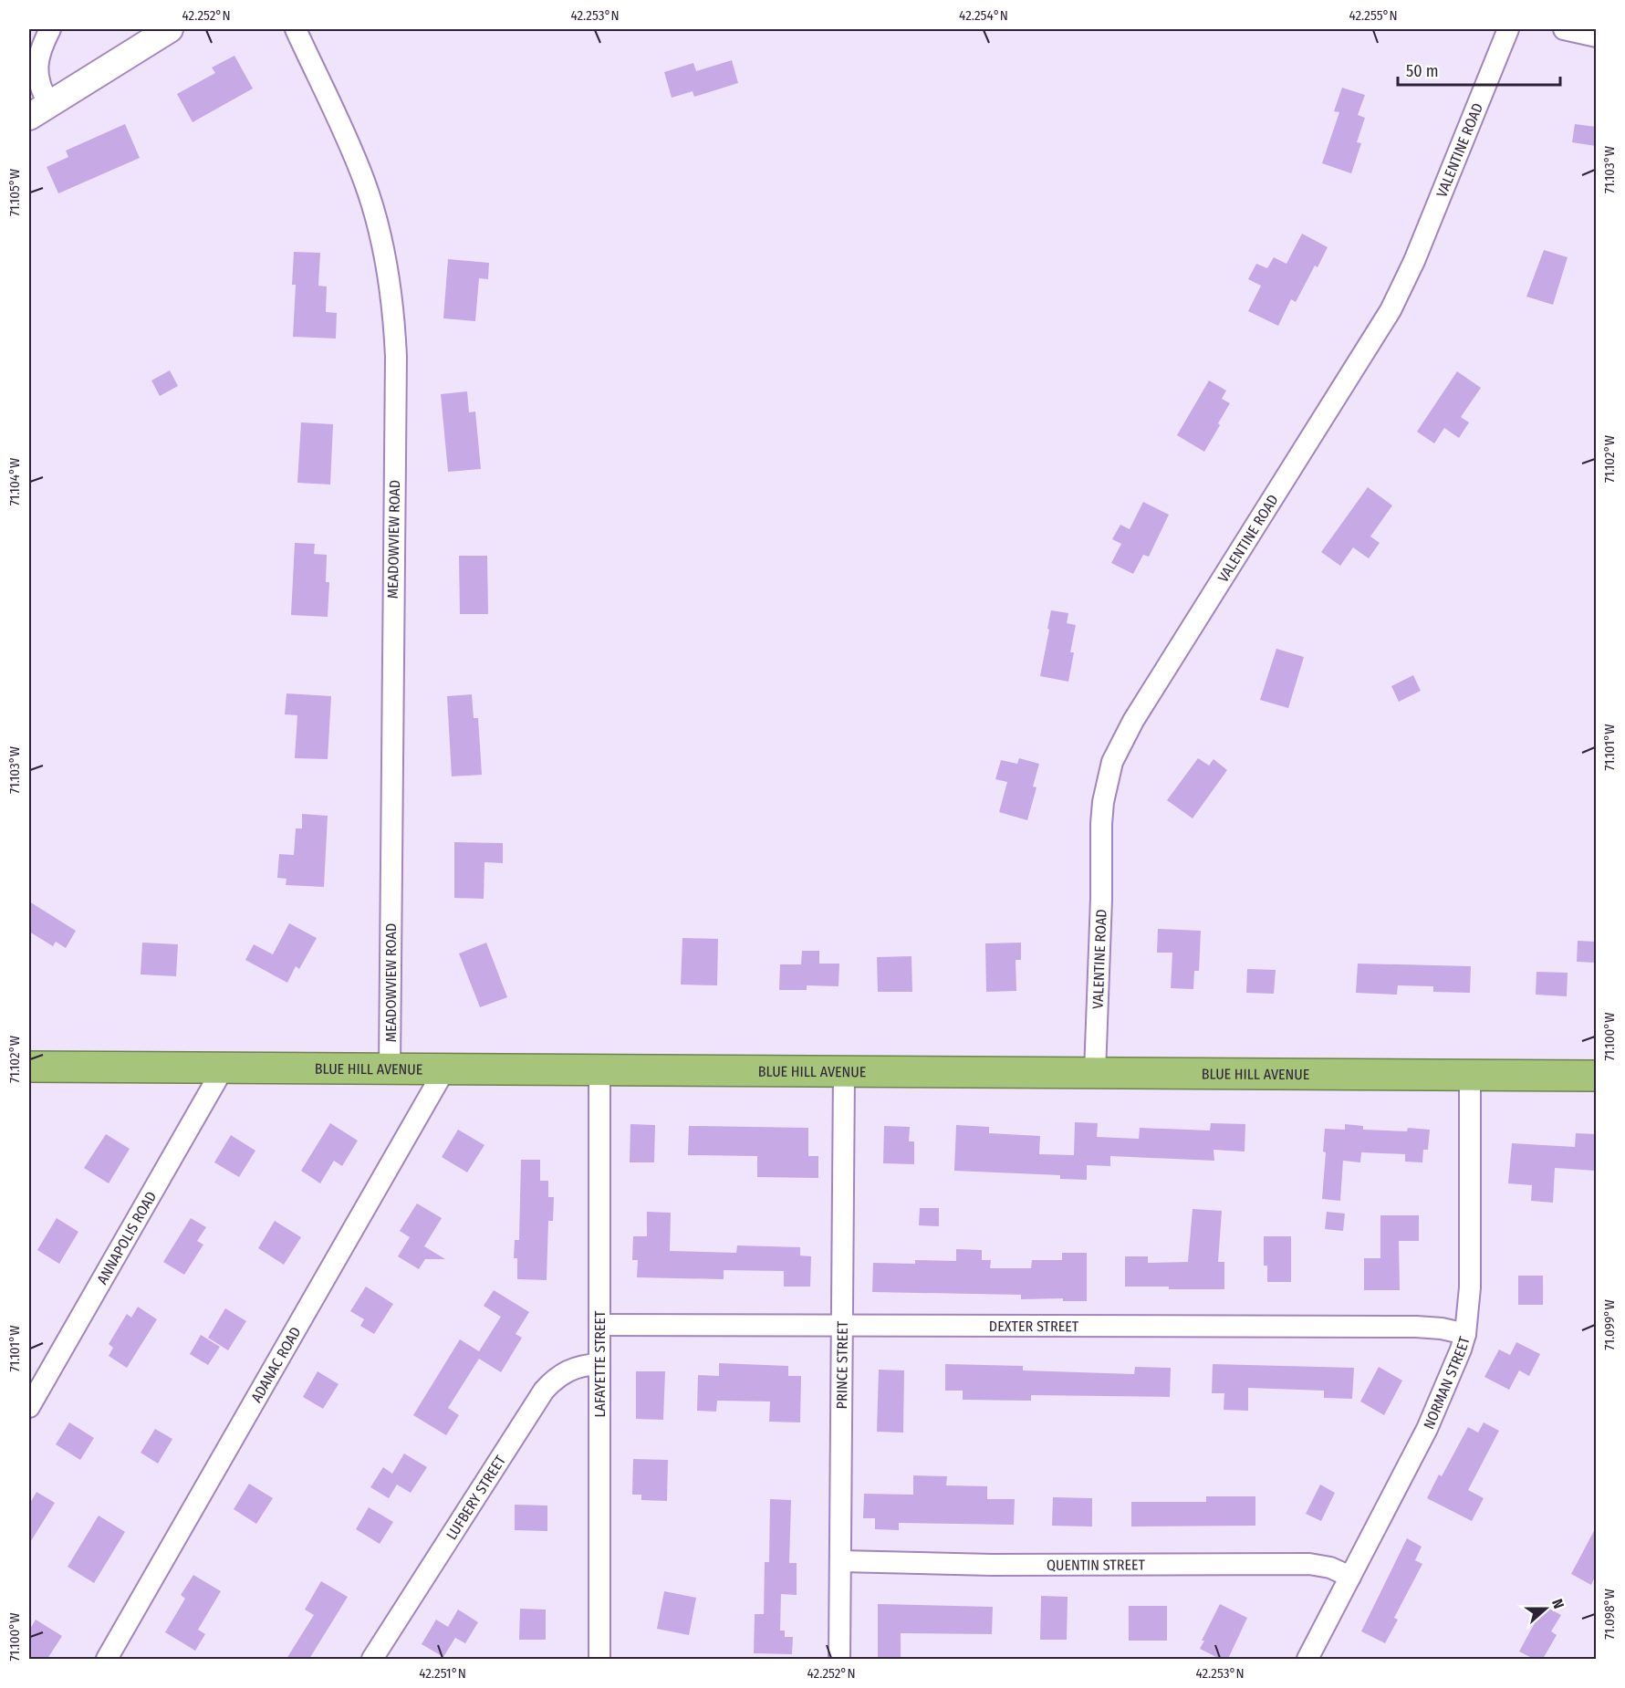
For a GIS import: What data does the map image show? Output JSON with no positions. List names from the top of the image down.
{
  "streets": {
    "highway": ["BLUE HILL AVENUE"],
    "street": [
      "VALENTINE ROAD",
      "MEADOWVIEW ROAD",
      "ANNAPOLIS ROAD",
      "DEXTER STREET",
      "ADANAC ROAD",
      "LAFAYETTE STREET",
      "PRINCE STREET",
      "NORMAN STREET",
      "LUFBERY STREET",
      "QUENTIN STREET"
    ]
  },
  "crossings": [
    ["VALENTINE ROAD", "BLUE HILL AVENUE"],
    ["MEADOWVIEW ROAD", "BLUE HILL AVENUE"],
    ["BLUE HILL AVENUE", "ANNAPOLIS ROAD"],
    ["BLUE HILL AVENUE", "ADANAC ROAD"],
    ["BLUE HILL AVENUE", "LAFAYETTE STREET"],
    ["BLUE HILL AVENUE", "PRINCE STREET"],
    ["BLUE HILL AVENUE", "NORMAN STREET"],
    ["DEXTER STREET", "LAFAYETTE STREET"],
    ["DEXTER STREET", "PRINCE STREET"],
    ["DEXTER STREET", "NORMAN STREET"],
    ["LAFAYETTE STREET", "LUFBERY STREET"],
    ["PRINCE STREET", "QUENTIN STREET"],
    ["NORMAN STREET", "QUENTIN STREET"]
  ],
  "scale_bar": "50 m",
  "north": "right",
  "coordinates": [
    "42.252°N",
    "42.253°N",
    "42.254°N",
    "42.255°N",
    "71.103°W",
    "71.105°W",
    "71.102°W",
    "71.104°W",
    "71.101°W",
    "71.100°W",
    "71.099°W",
    "71.098°W",
    "42.251°N"
  ]
}
